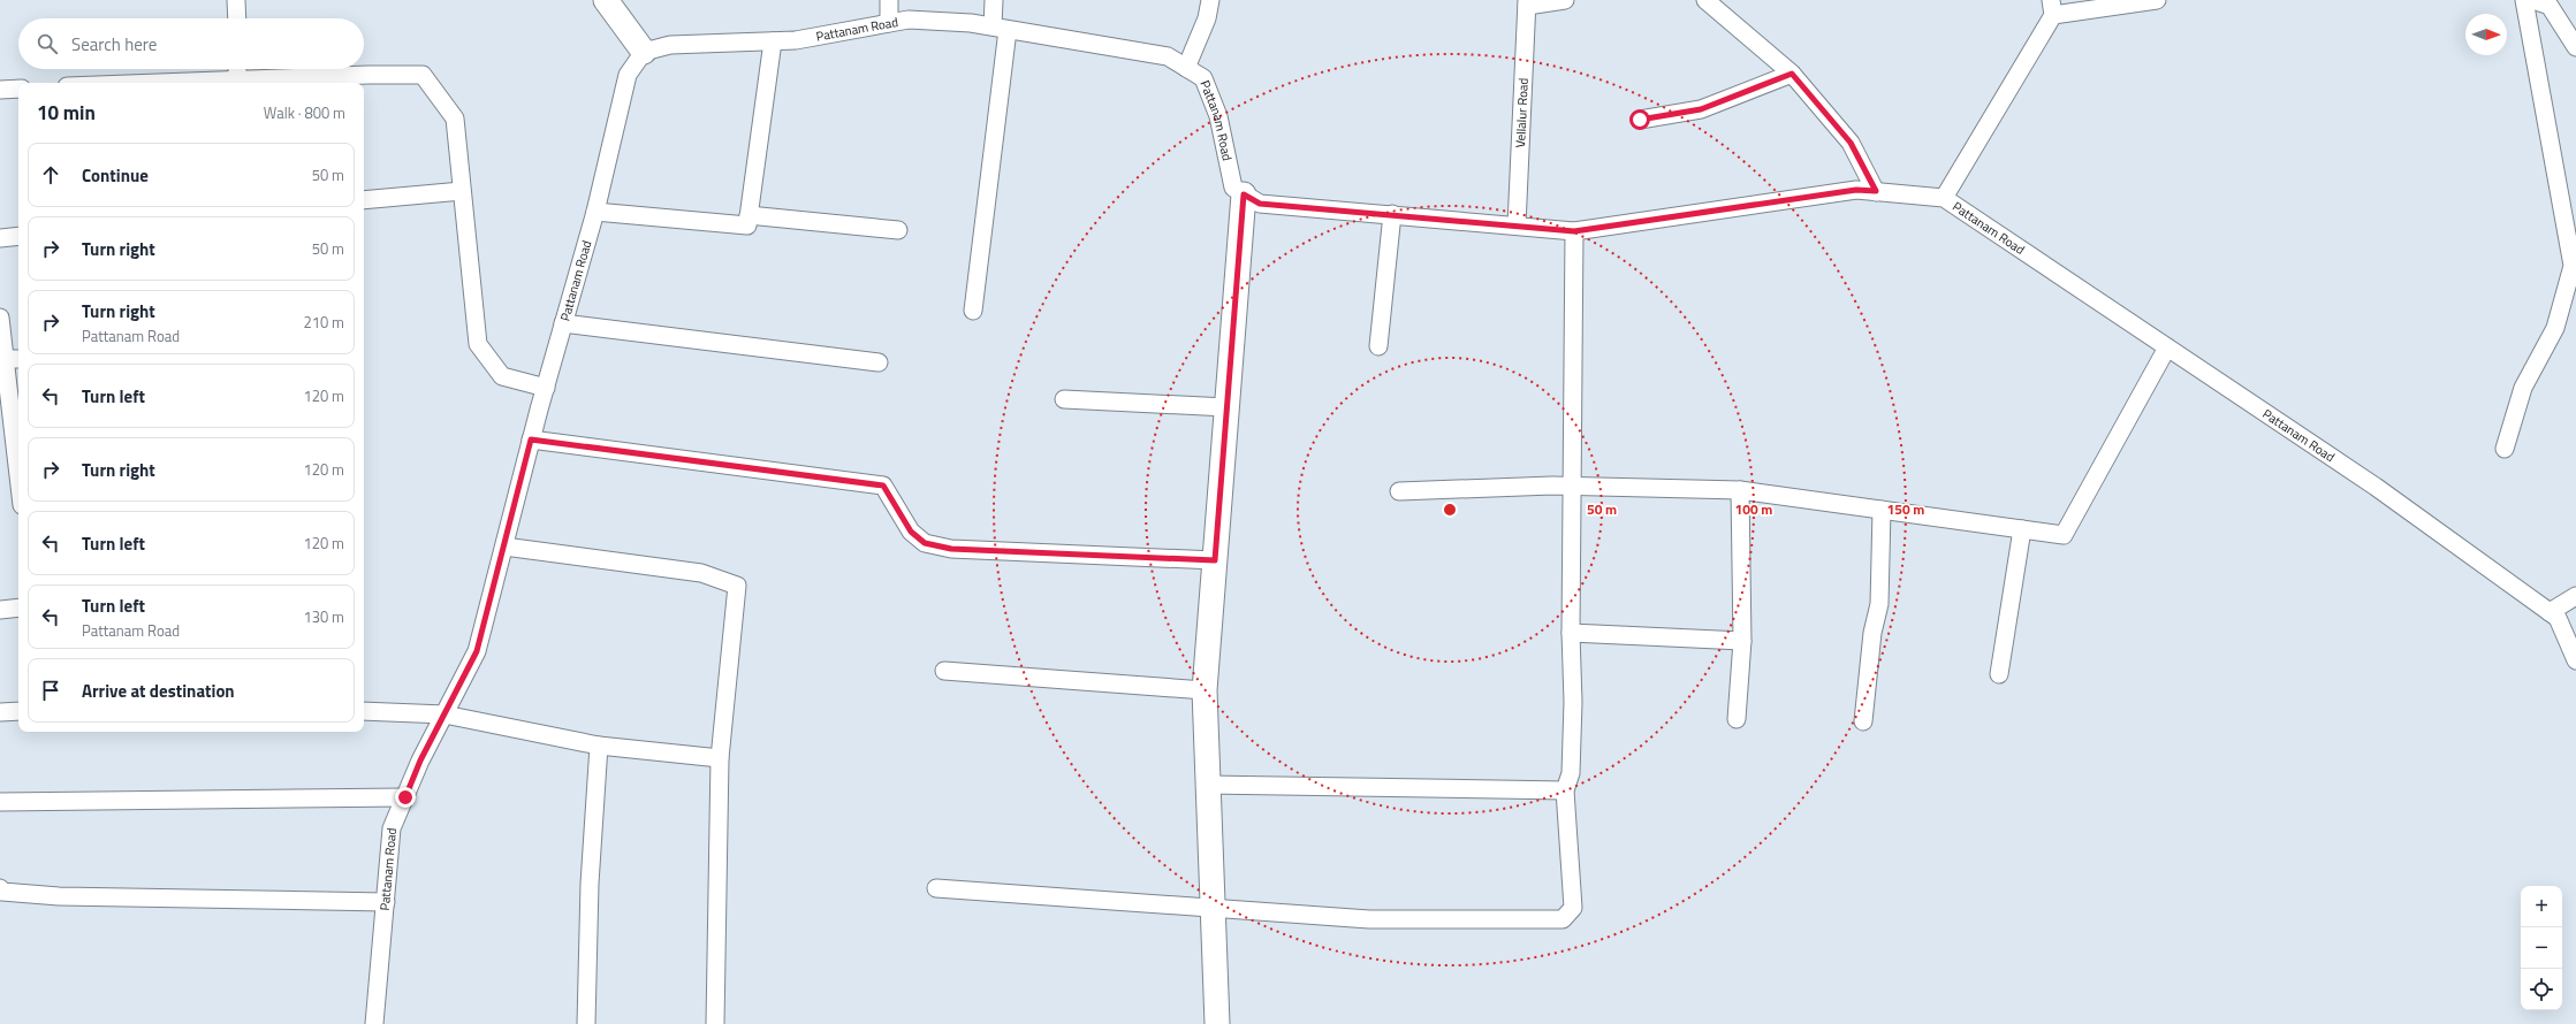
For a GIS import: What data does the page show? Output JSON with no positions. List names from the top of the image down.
{
  "streets": {
    "street": ["Pattanam Road", "Vellalur Road"]
  },
  "crossings": [
    ["Pattanam Road", "Vellalur Road"]
  ],
  "north": "right",
  "page": {
    "search": "Search here",
    "heading": ["10 min", "Walk · 800 m"],
    "list": [
      ["Continue", "50 m"],
      ["Turn right", "50 m"],
      ["Turn right", "Pattanam Road", "210 m"],
      ["Turn left", "120 m"],
      ["Turn right", "120 m"],
      ["Turn left", "120 m"],
      ["Turn left", "Pattanam Road", "130 m"],
      "Arrive at destination"
    ],
    "map_buttons": ["+", "−"]
  },
  "rings": ["50 m", "100 m", "150 m"]
}
